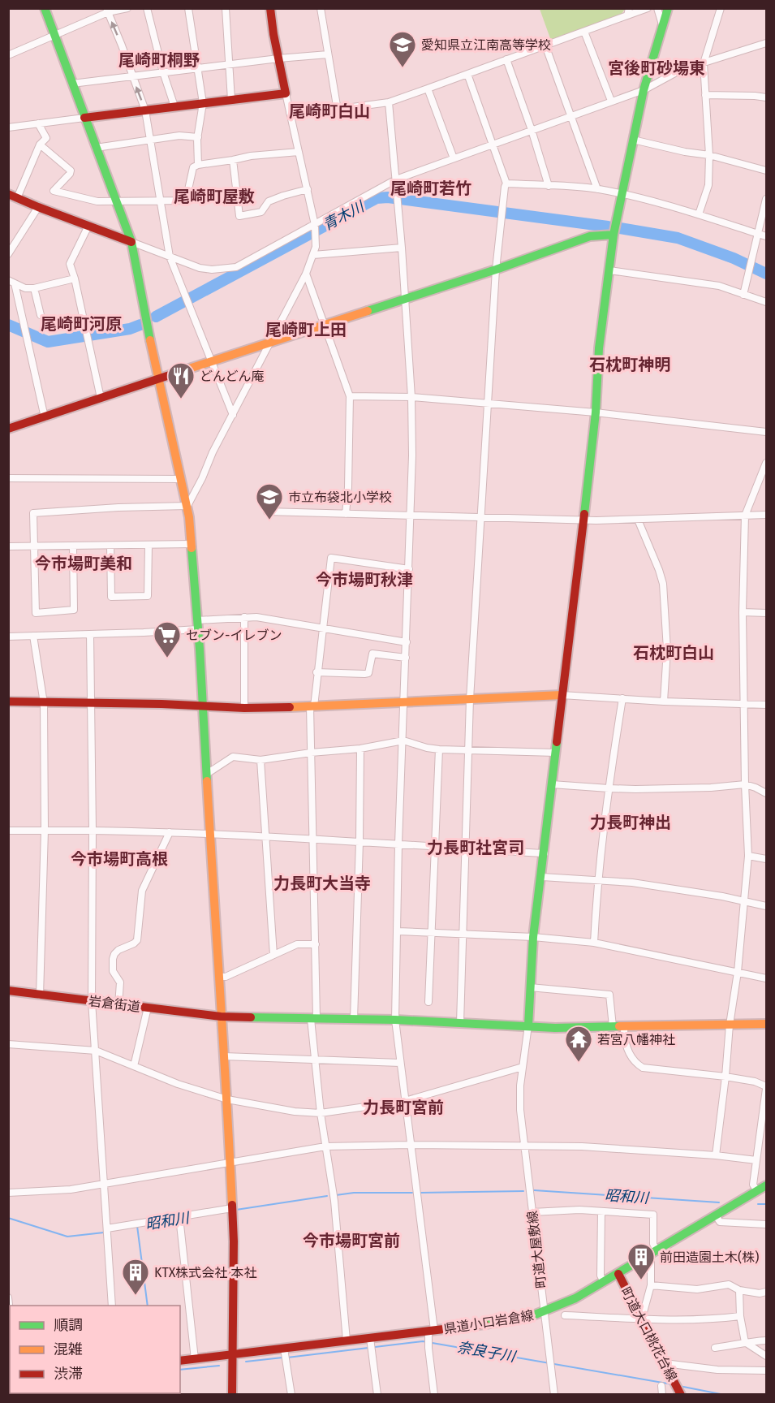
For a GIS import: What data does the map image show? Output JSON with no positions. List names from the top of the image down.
{
  "streets": {
    "street": [
      "岩倉街道",
      "町道大屋敷線",
      "県道小口岩倉線",
      "町道大口桃花台線"
    ]
  },
  "crossings": [
    ["岩倉街道", "町道大屋敷線"],
    ["町道大屋敷線", "県道小口岩倉線"],
    ["県道小口岩倉線", "町道大口桃花台線"]
  ],
  "districts": [
    "尾崎町桐野",
    "宮後町砂場東",
    "尾崎町白山",
    "尾崎町若竹",
    "尾崎町屋敷",
    "尾崎町河原",
    "尾崎町上田",
    "石枕町神明",
    "今市場町美和",
    "今市場町秋津",
    "石枕町白山",
    "力長町神出",
    "力長町社宮司",
    "今市場町高根",
    "力長町大当寺",
    "力長町宮前",
    "今市場町宮前"
  ],
  "water": ["青木川", "昭和川", "奈良子川"],
  "places": {
    "school or university": ["愛知県立江南高等学校", "市立布袋北小学校"],
    "restaurant": ["どんどん庵"],
    "supermarket": ["セブン-イレブン"],
    "temple": ["若宮八幡神社"],
    "building": ["前田造園土木(株)", "KTX株式会社 本社"]
  },
  "legend": ["順調", "混雑", "渋滞"]
}
